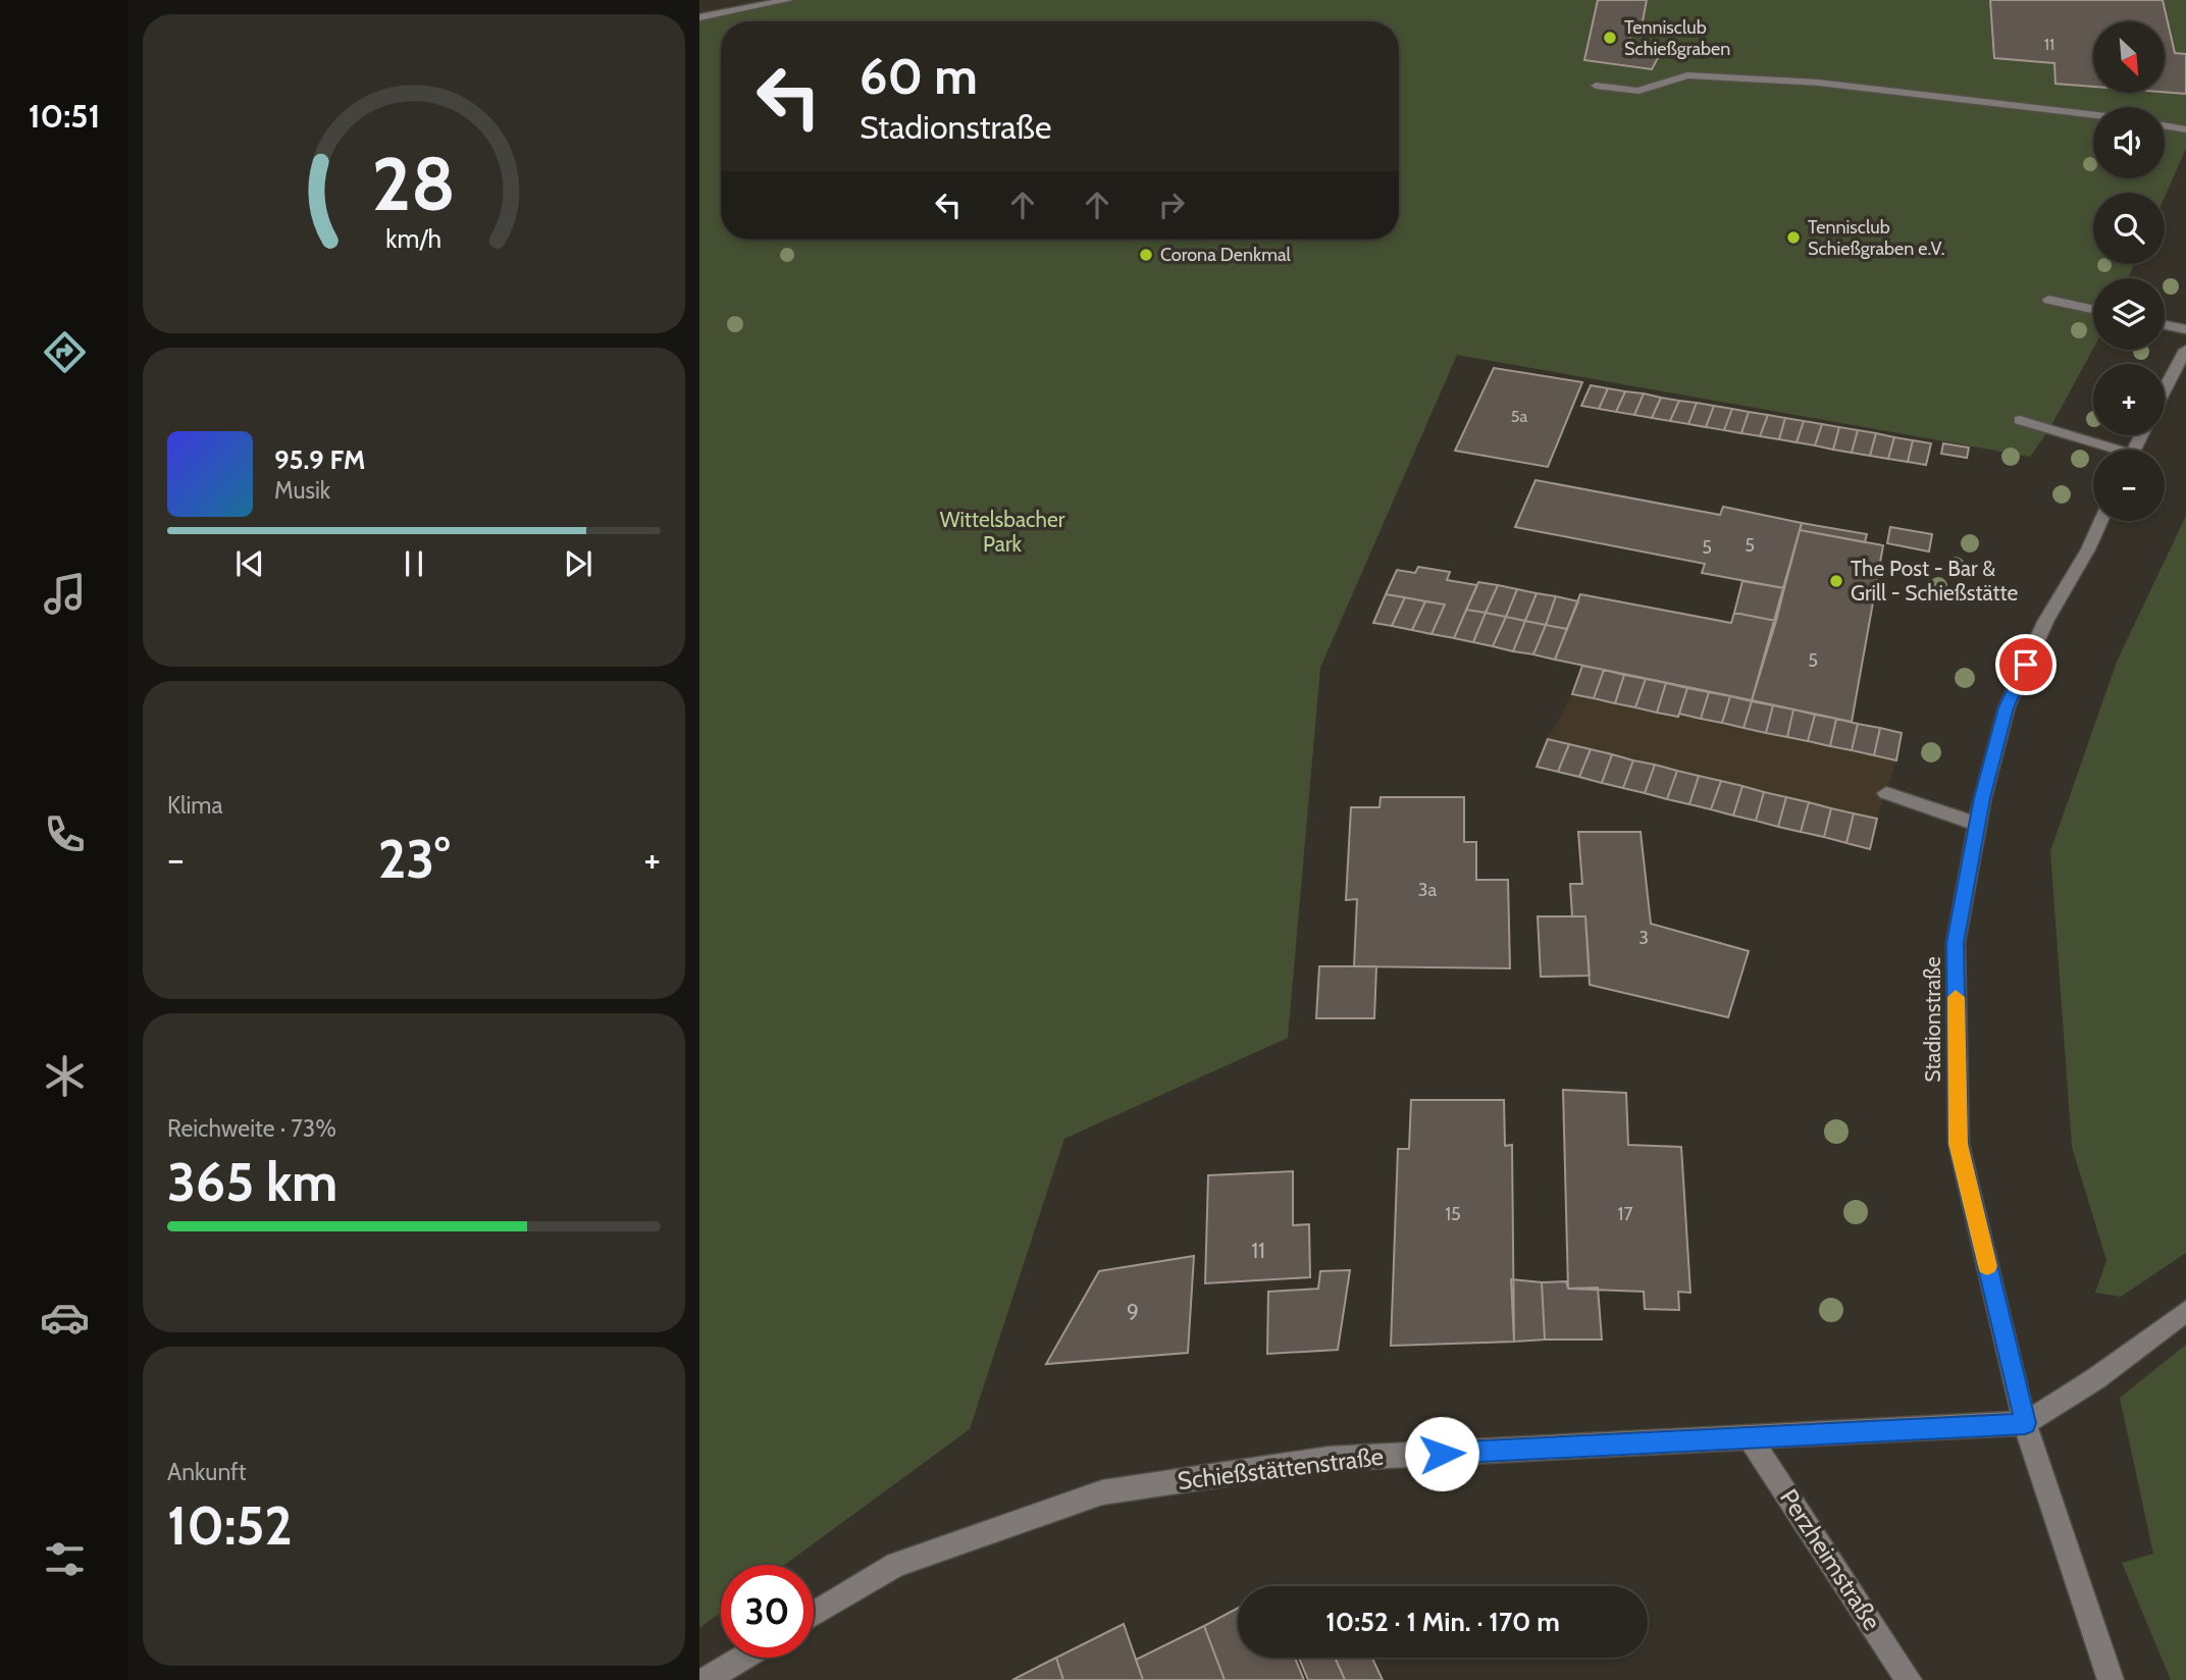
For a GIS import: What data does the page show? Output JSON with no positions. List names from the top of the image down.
{
  "streets": {
    "street": ["Stadionstraße", "Schießstättenstraße", "Perzheimstraße"]
  },
  "crossings": [
    ["Stadionstraße", "Schießstättenstraße"],
    ["Schießstättenstraße", "Perzheimstraße"]
  ],
  "parks": ["Wittelsbacher Park"],
  "places": [
    "Tennisclub Schießgraben",
    "Tennisclub Schießgraben e.V.",
    "Corona Denkmal",
    "The Post - Bar & Grill - Schießstätte"
  ],
  "house_numbers": [
    "11",
    "5a",
    "5",
    "5",
    "5",
    "3a",
    "3",
    "15",
    "17",
    "11",
    "9"
  ],
  "north": "bottom right",
  "page": {
    "tabs": "10:51",
    "map_buttons": ["+", "−"],
    "turn": ["60 m", "Stadionstraße"],
    "song": ["95.9 FM", "Musik"],
    "tile": [
      "Klima",
      ["Reichweite · 73%", "365 km"],
      ["Ankunft", "10:52"]
    ],
    "heat": ["−", "23°", "+"],
    "limit": "30",
    "trip": "10:52 · 1 Min. · 170 m",
    "gauge": ["28", "km/h"]
  }
}
